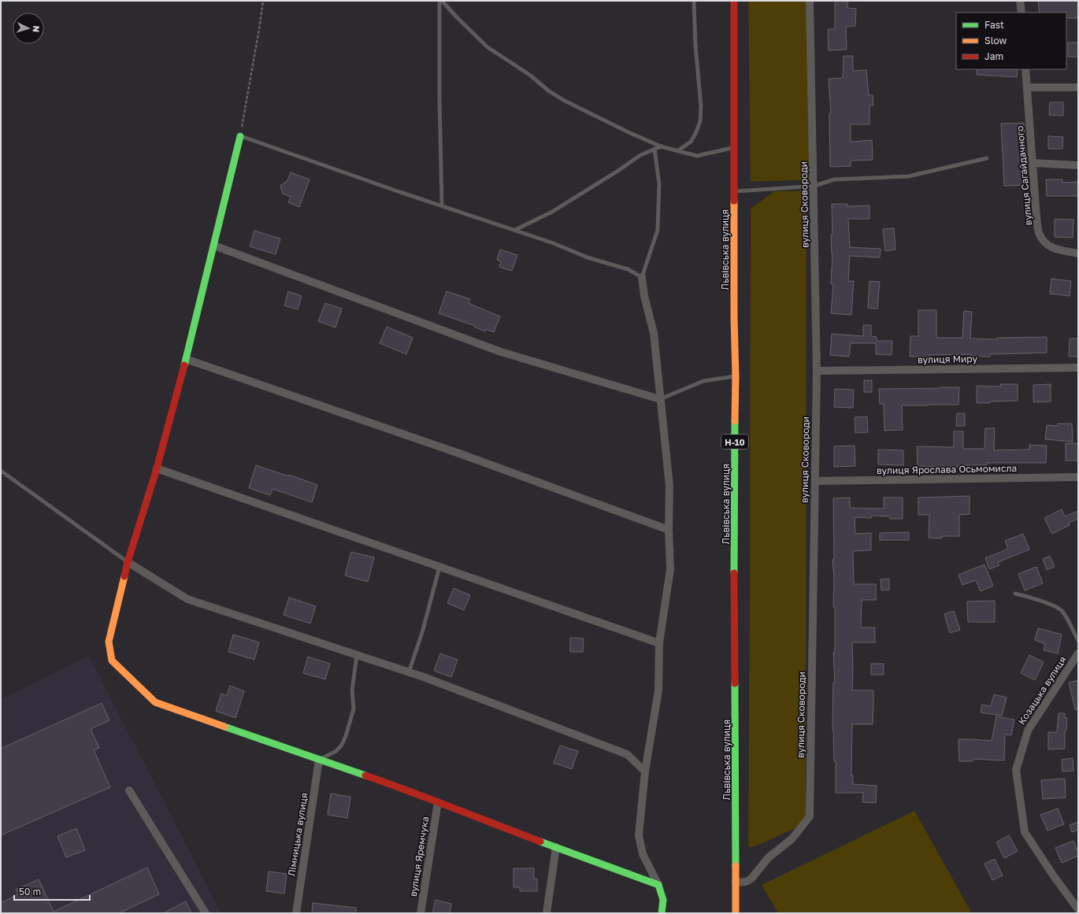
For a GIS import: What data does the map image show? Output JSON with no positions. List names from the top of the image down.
{
  "streets": {
    "street": [
      "вулиця Сагайдачного",
      "вулиця Сковороди",
      "Львівська вулиця",
      "вулиця Миру",
      "Н-10",
      "вулиця Ярослава Осьмомисла",
      "Козацька вулиця",
      "Лімницька вулиця",
      "вулиця Яремчука"
    ]
  },
  "crossings": [
    ["вулиця Сковороди", "Львівська вулиця"],
    ["вулиця Сковороди", "вулиця Миру"],
    ["вулиця Сковороди", "вулиця Ярослава Осьмомисла"]
  ],
  "legend": ["Fast", "Slow", "Jam"],
  "scale_bar": "50 m",
  "north": "right"
}
